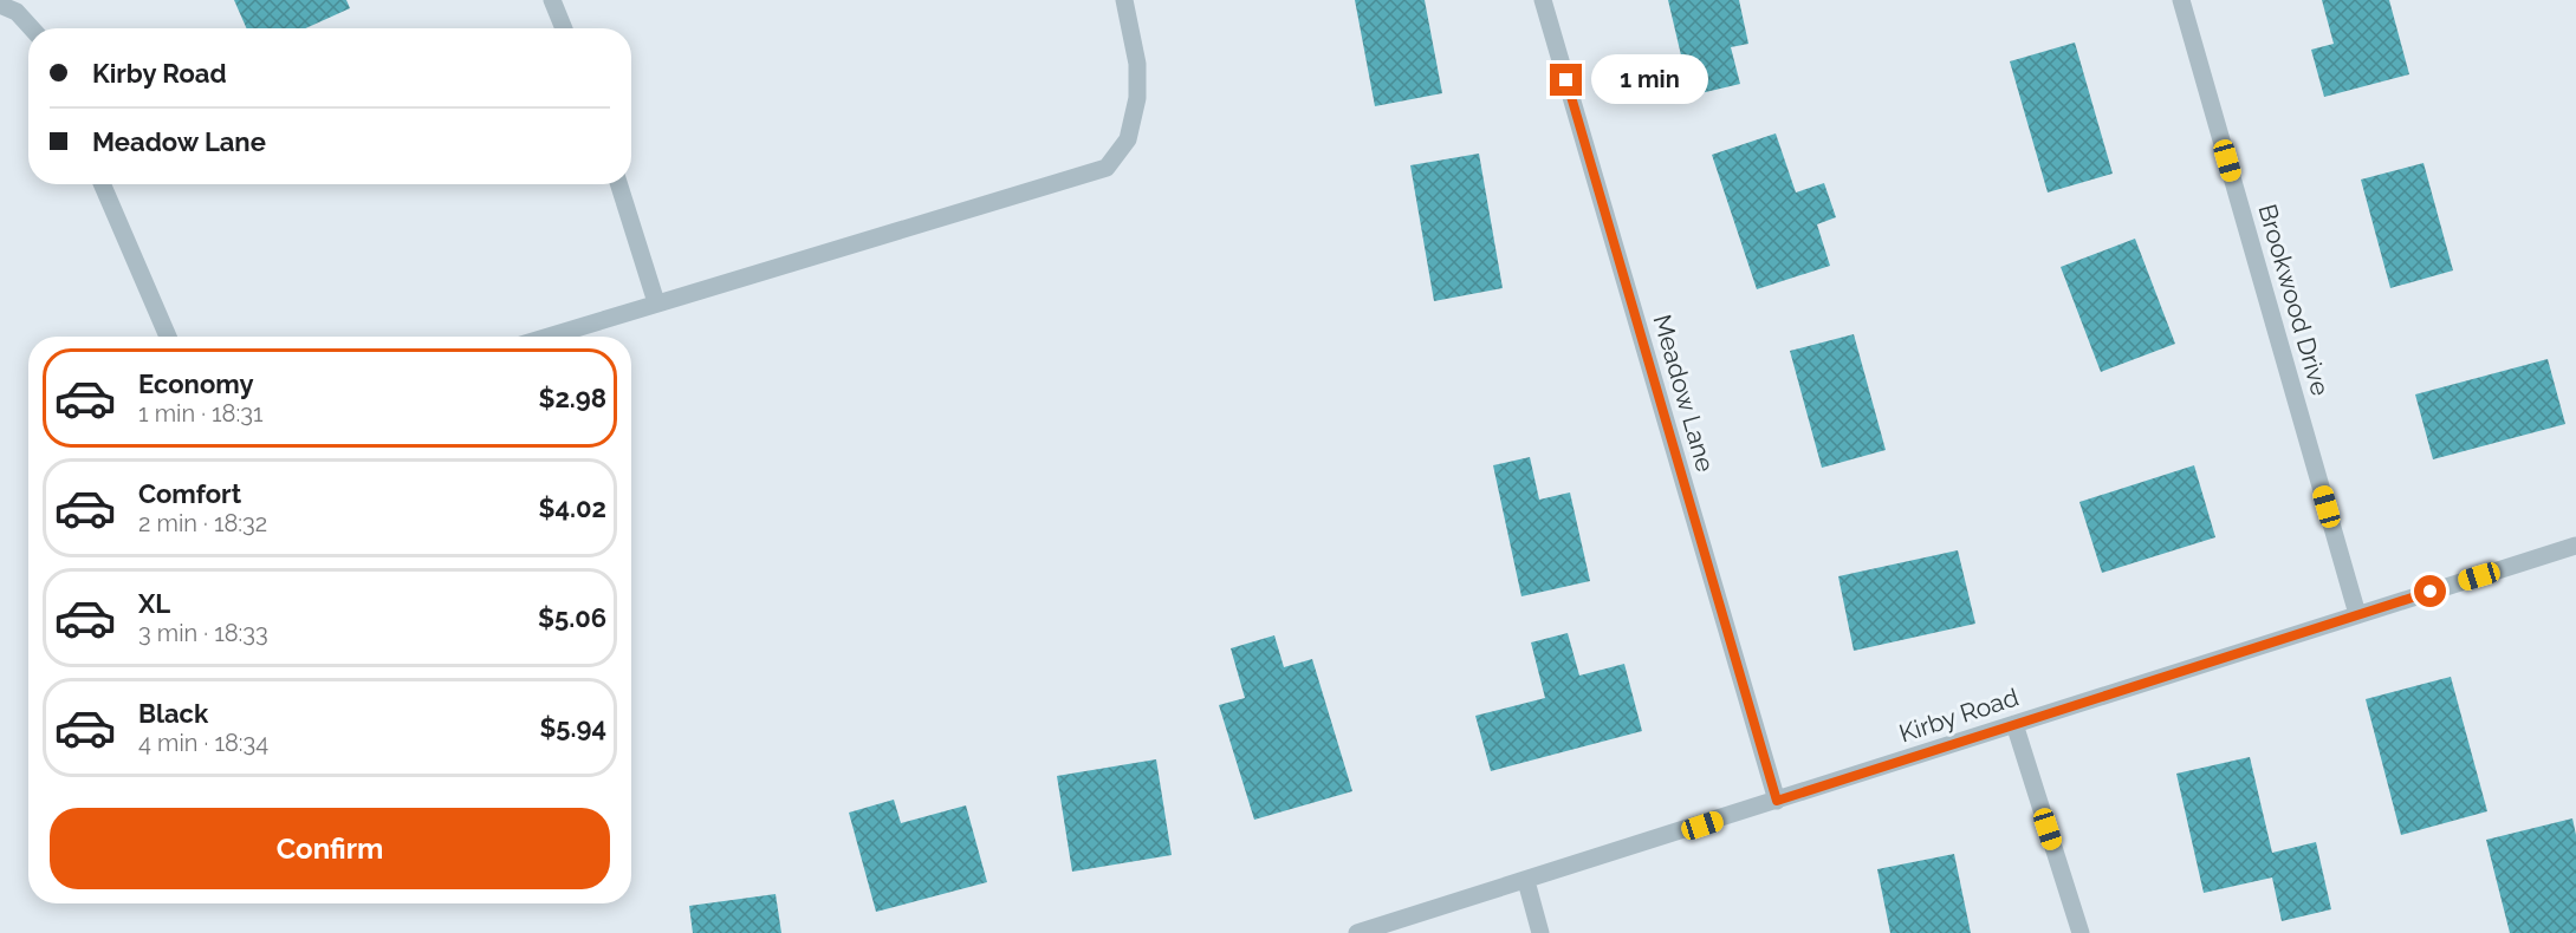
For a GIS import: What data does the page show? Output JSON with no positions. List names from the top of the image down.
{
  "streets": {
    "street": ["Brookwood Drive", "Meadow Lane", "Kirby Road"]
  },
  "crossings": [
    ["Brookwood Drive", "Kirby Road"],
    ["Meadow Lane", "Kirby Road"]
  ],
  "page": {
    "banner": ["Kirby Road", "Meadow Lane"],
    "bubble": "1 min",
    "list": [
      {
        "name": "Economy",
        "note": "1 min · 18:31",
        "value": "$2.98"
      },
      {
        "name": "Comfort",
        "note": "2 min · 18:32",
        "value": "$4.02"
      },
      {
        "name": "XL",
        "note": "3 min · 18:33",
        "value": "$5.06"
      },
      {
        "name": "Black",
        "note": "4 min · 18:34",
        "value": "$5.94"
      }
    ],
    "buttons": "Confirm"
  }
}
